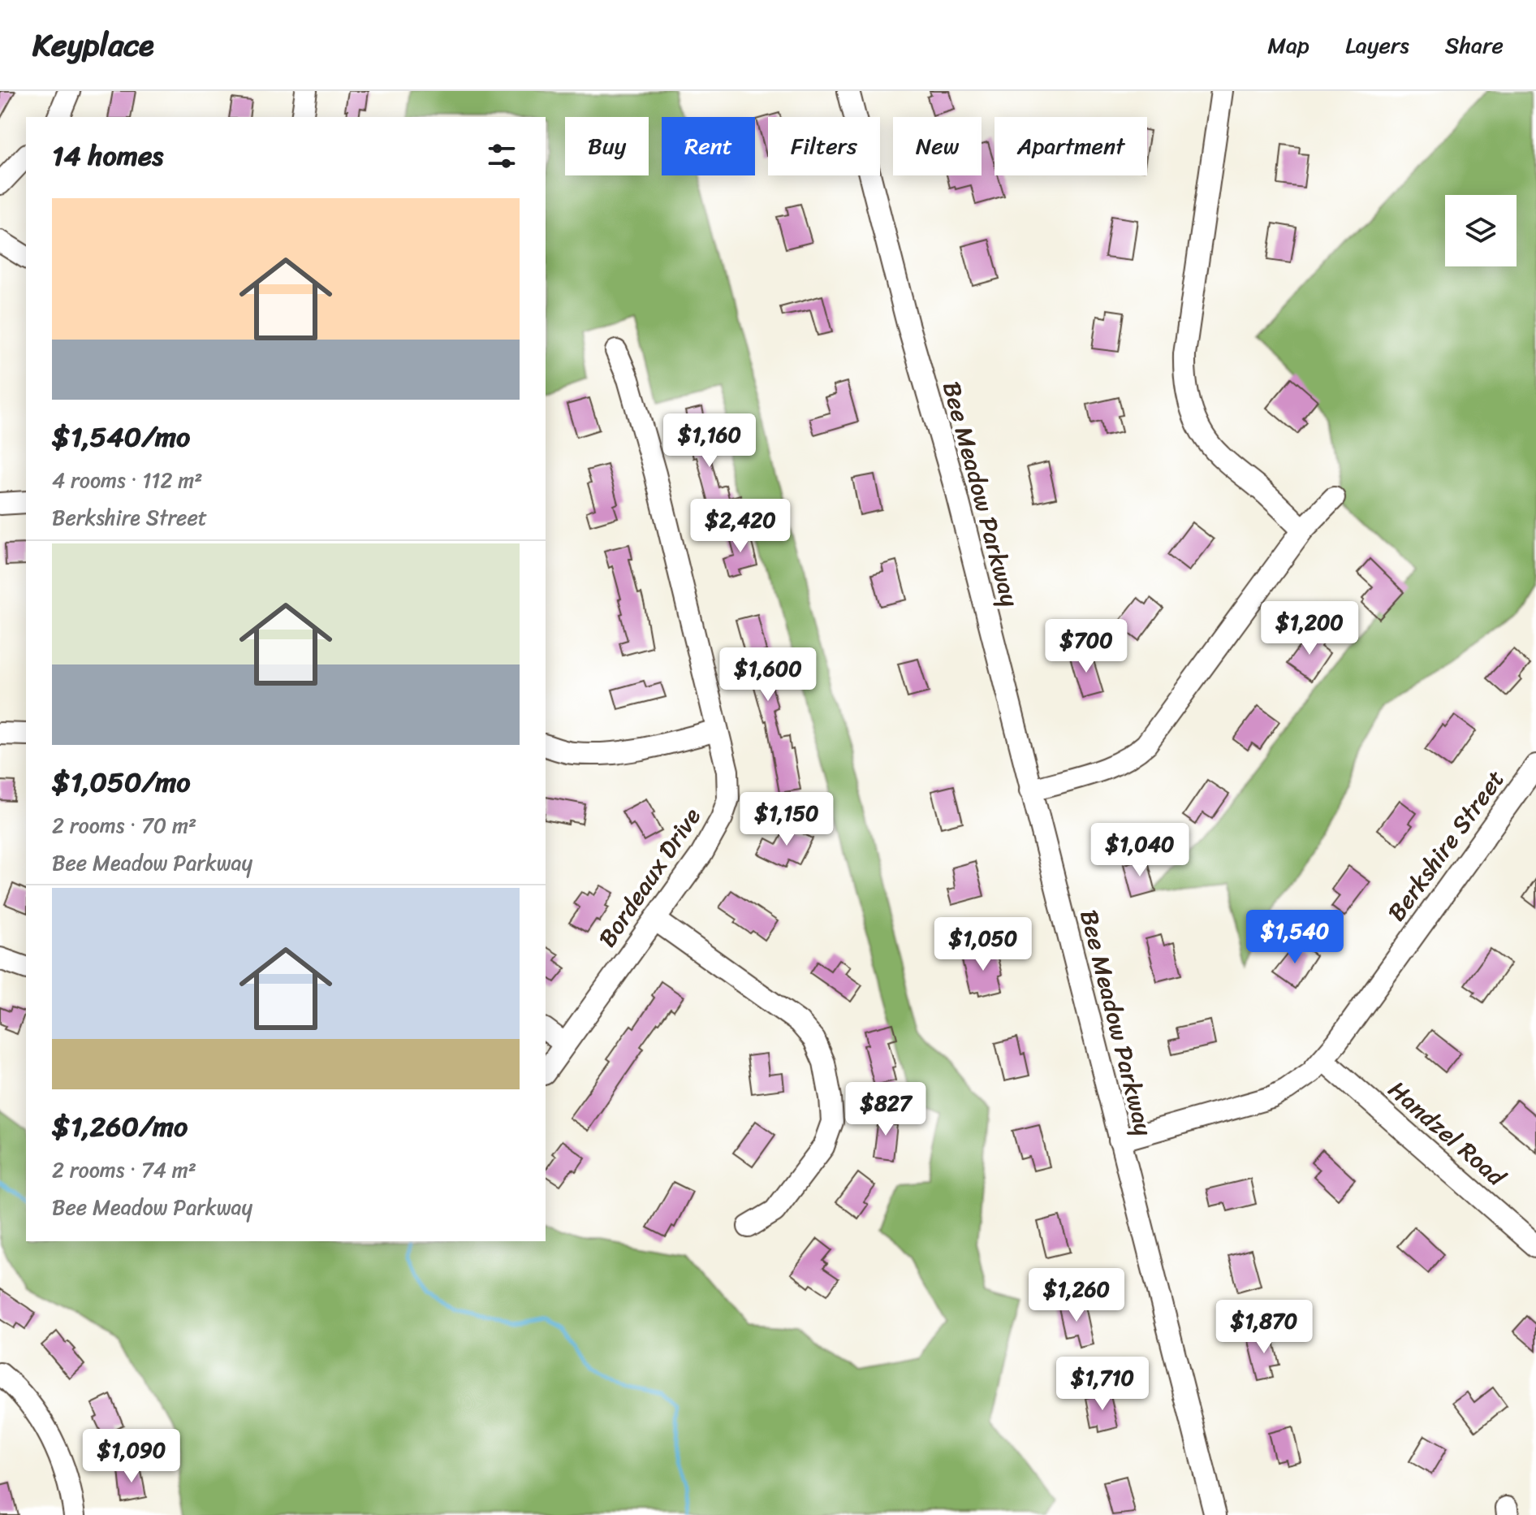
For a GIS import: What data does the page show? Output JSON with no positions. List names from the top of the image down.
{
  "streets": {
    "street": [
      "Bee Meadow Parkway",
      "Berkshire Street",
      "Bordeaux Drive",
      "Handzel Road"
    ]
  },
  "crossings": [
    ["Bee Meadow Parkway", "Berkshire Street"],
    ["Berkshire Street", "Handzel Road"]
  ],
  "page": {
    "header": "Keyplace",
    "nav": ["Map", "Layers", "Share"],
    "chip": [
      "Buy",
      "Rent",
      "Filters",
      "New",
      "Apartment"
    ],
    "heading": "14 homes",
    "list": [
      {
        "name": "$1,540/mo",
        "note": "4 rooms · 112 m² · Berkshire Street"
      },
      {
        "name": "$1,050/mo",
        "note": "2 rooms · 70 m² · Bee Meadow Parkway"
      },
      {
        "name": "$1,260/mo",
        "note": "2 rooms · 74 m² · Bee Meadow Parkway"
      }
    ],
    "price": [
      "$1,160",
      "$2,420",
      "$1,200",
      "$700",
      "$1,600",
      "$1,150",
      "$1,040",
      "$1,540",
      "$1,050",
      "$827",
      "$1,260",
      "$1,870",
      "$1,710",
      "$1,090"
    ]
  }
}
